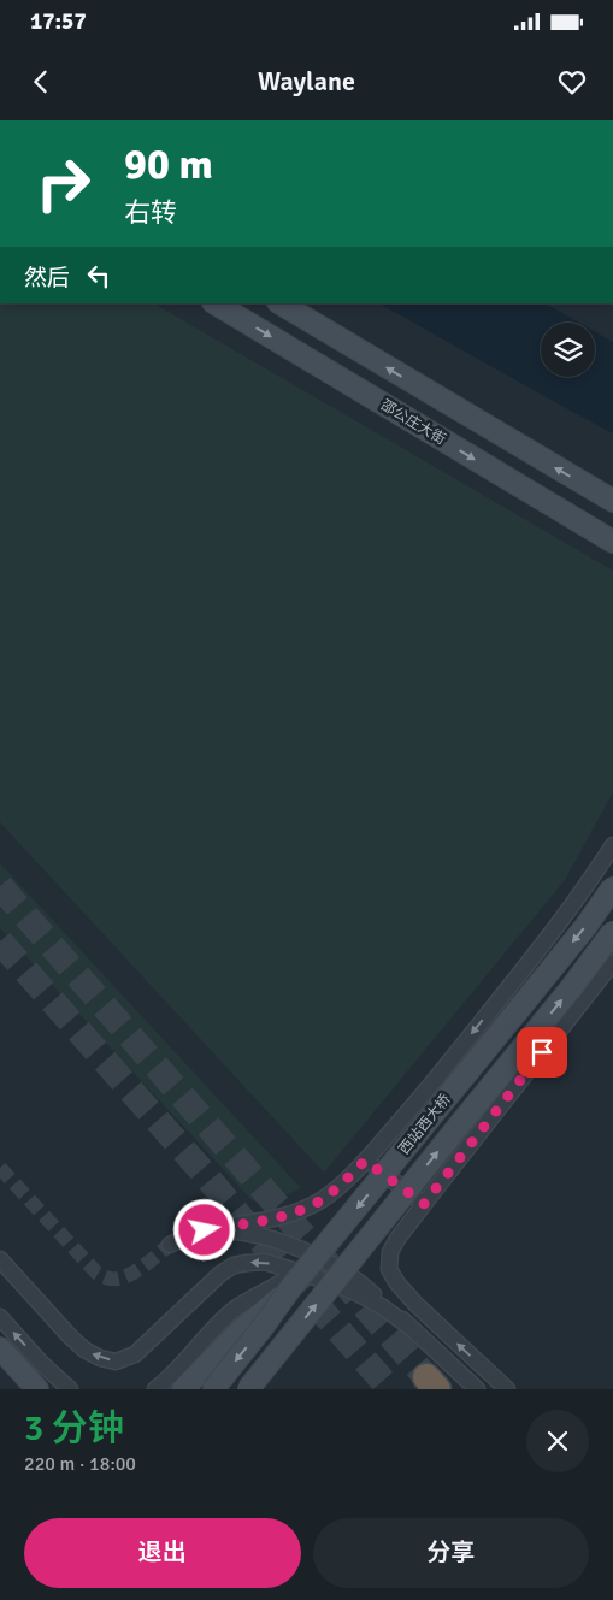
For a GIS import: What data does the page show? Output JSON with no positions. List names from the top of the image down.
{
  "streets": {
    "main road": ["邵公庄大街", "西站西大桥"]
  },
  "page": {
    "status": "17:57",
    "header": "Waylane",
    "turn": ["90 m", "右转"],
    "then": "然后",
    "heading": ["3 分钟", "220 m · 18:00"],
    "buttons": ["退出", "分享"]
  }
}
